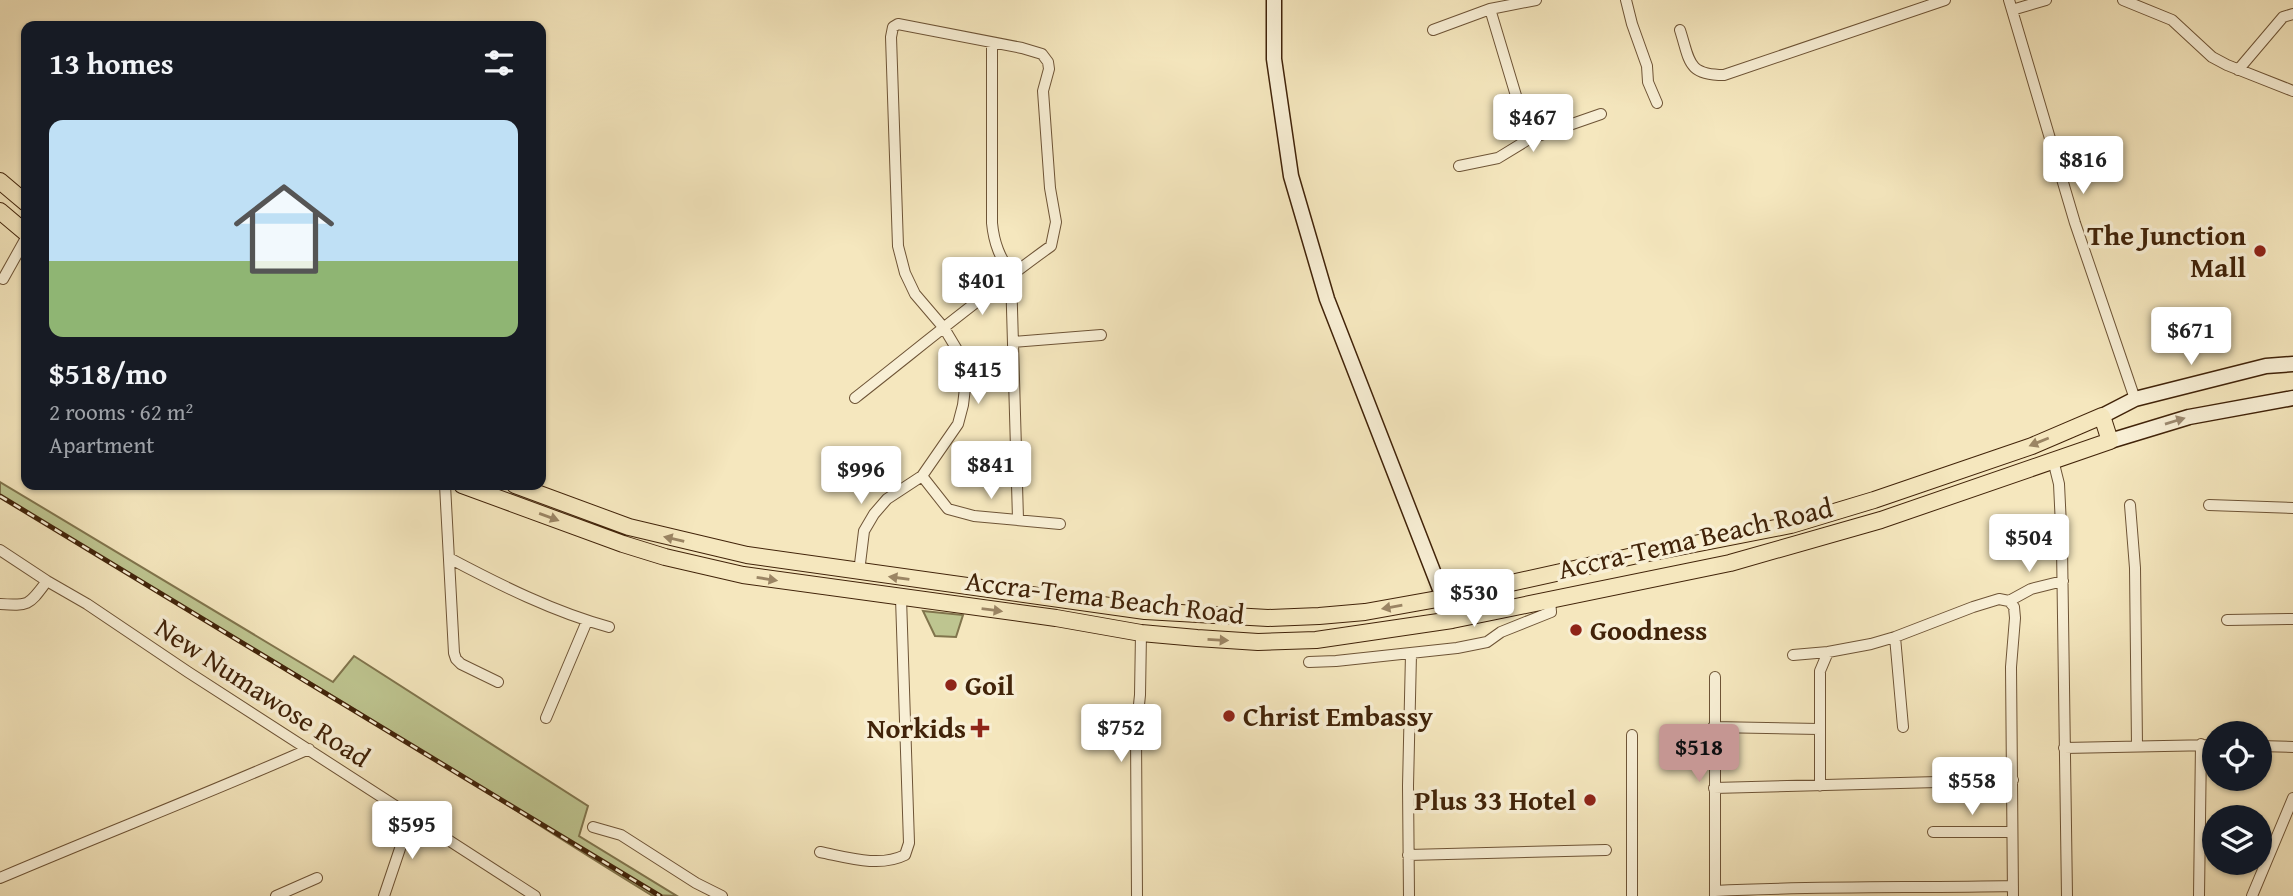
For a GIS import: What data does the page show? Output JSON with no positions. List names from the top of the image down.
{
  "streets": {
    "main road": ["Accra-Tema Beach Road"],
    "street": ["New Numawose Road"]
  },
  "places": {
    "other": [
      "The Junction Mall",
      "Goodness",
      "Goil",
      "Christ Embassy",
      "Plus 33 Hotel"
    ],
    "health": ["Norkids"]
  },
  "page": {
    "heading": "13 homes",
    "price": [
      "$467",
      "$816",
      "$401",
      "$671",
      "$415",
      "$841",
      "$996",
      "$504",
      "$530",
      "$752",
      "$518",
      "$558",
      "$595"
    ],
    "list": [
      {
        "name": "$518/mo",
        "note": "2 rooms · 62 m² · Apartment"
      }
    ]
  }
}
